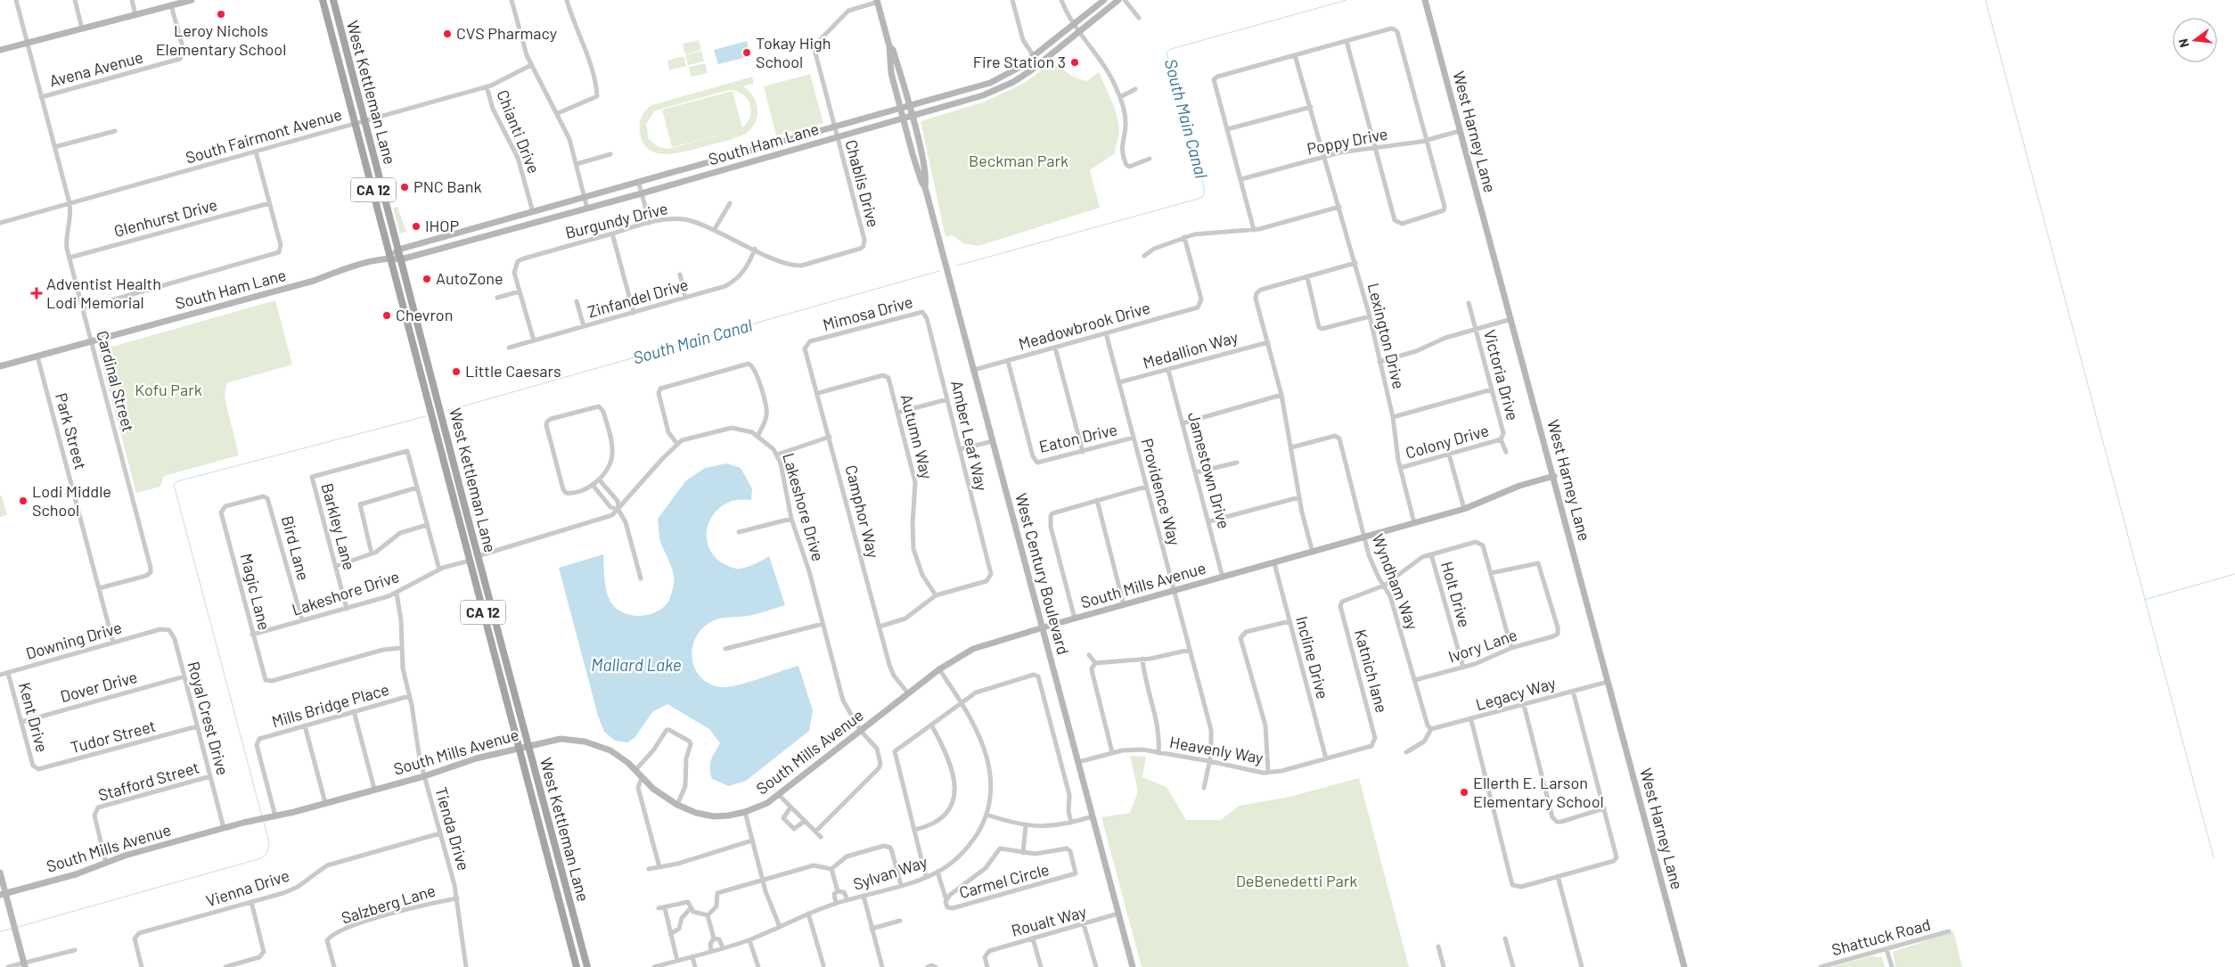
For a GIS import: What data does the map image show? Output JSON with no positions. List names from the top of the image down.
{
  "streets": {
    "main road": ["West Kettleman Lane", "CA 12"],
    "street": [
      "Avena Avenue",
      "Chianti Drive",
      "West Harney Lane",
      "South Fairmont Avenue",
      "Poppy Drive",
      "South Ham Lane",
      "Chablis Drive",
      "Glenhurst Drive",
      "Burgundy Drive",
      "Zinfandel Drive",
      "Mimosa Drive",
      "Meadowbrook Drive",
      "Lexington Drive",
      "Medallion Way",
      "Victoria Drive",
      "Cardinal Street",
      "Park Street",
      "Amber Leaf Way",
      "Autumn Way",
      "Eaton Drive",
      "Colony Drive",
      "Jamestown Drive",
      "Providence Way",
      "Lakeshore Drive",
      "Camphor Way",
      "Barkley Lane",
      "Bird Lane",
      "West Century Boulevard",
      "Wyndham Way",
      "South Mills Avenue",
      "Magic Lane",
      "Holt Drive",
      "Downing Drive",
      "Ivory Lane",
      "Incline Drive",
      "Katnich lane",
      "Dover Drive",
      "Legacy Way",
      "Mills Bridge Place",
      "Kent Drive",
      "Royal Crest Drive",
      "Tudor Street",
      "Heavenly Way",
      "Stafford Street",
      "Tienda Drive",
      "Sylvan Way",
      "Carmel Circle",
      "Vienna Drive",
      "Salzberg Lane",
      "Roualt Way",
      "Shattuck Road"
    ]
  },
  "crossings": [
    ["Avena Avenue", "Cardinal Street"],
    ["West Kettleman Lane", "South Fairmont Avenue"],
    ["West Kettleman Lane", "South Ham Lane"],
    ["West Kettleman Lane", "Lakeshore Drive"],
    ["West Kettleman Lane", "South Mills Avenue"],
    ["Chianti Drive", "South Fairmont Avenue"],
    ["Chianti Drive", "South Ham Lane"],
    ["West Harney Lane", "Poppy Drive"],
    ["West Harney Lane", "South Mills Avenue"],
    ["West Harney Lane", "Legacy Way"],
    ["South Fairmont Avenue", "Cardinal Street"],
    ["Poppy Drive", "Lexington Drive"],
    ["South Ham Lane", "Chablis Drive"],
    ["South Ham Lane", "Cardinal Street"],
    ["South Ham Lane", "Park Street"],
    ["South Ham Lane", "West Century Boulevard"],
    ["Chablis Drive", "Burgundy Drive"],
    ["Glenhurst Drive", "Cardinal Street"],
    ["Burgundy Drive", "Zinfandel Drive"],
    ["Mimosa Drive", "Amber Leaf Way"],
    ["Mimosa Drive", "Camphor Way"],
    ["Meadowbrook Drive", "Eaton Drive"],
    ["Meadowbrook Drive", "Providence Way"],
    ["Meadowbrook Drive", "West Century Boulevard"],
    ["Lexington Drive", "Colony Drive"],
    ["Lexington Drive", "South Mills Avenue"],
    ["Medallion Way", "Jamestown Drive"],
    ["Medallion Way", "Providence Way"],
    ["Victoria Drive", "Colony Drive"],
    ["Cardinal Street", "Park Street"],
    ["Park Street", "Downing Drive"],
    ["Amber Leaf Way", "Autumn Way"],
    ["Autumn Way", "Camphor Way"],
    ["Eaton Drive", "Providence Way"],
    ["Jamestown Drive", "South Mills Avenue"],
    ["Providence Way", "South Mills Avenue"],
    ["Providence Way", "Heavenly Way"],
    ["Lakeshore Drive", "Barkley Lane"],
    ["Lakeshore Drive", "Bird Lane"],
    ["Lakeshore Drive", "South Mills Avenue"],
    ["Lakeshore Drive", "Magic Lane"],
    ["Lakeshore Drive", "Tienda Drive"],
    ["Camphor Way", "South Mills Avenue"],
    ["Bird Lane", "Magic Lane"],
    ["West Century Boulevard", "South Mills Avenue"],
    ["West Century Boulevard", "Heavenly Way"],
    ["West Century Boulevard", "Roualt Way"],
    ["Wyndham Way", "South Mills Avenue"],
    ["Wyndham Way", "Ivory Lane"],
    ["Wyndham Way", "Katnich lane"],
    ["Wyndham Way", "Legacy Way"],
    ["South Mills Avenue", "Incline Drive"],
    ["South Mills Avenue", "Mills Bridge Place"],
    ["South Mills Avenue", "Royal Crest Drive"],
    ["South Mills Avenue", "Stafford Street"],
    ["South Mills Avenue", "Tienda Drive"],
    ["South Mills Avenue", "Sylvan Way"],
    ["Magic Lane", "Tienda Drive"],
    ["Holt Drive", "Ivory Lane"],
    ["Downing Drive", "Kent Drive"],
    ["Downing Drive", "Royal Crest Drive"],
    ["Incline Drive", "Heavenly Way"],
    ["Katnich lane", "Heavenly Way"],
    ["Dover Drive", "Kent Drive"],
    ["Dover Drive", "Royal Crest Drive"],
    ["Mills Bridge Place", "Tienda Drive"],
    ["Kent Drive", "Tudor Street"],
    ["Royal Crest Drive", "Tudor Street"],
    ["Royal Crest Drive", "Stafford Street"],
    ["Tienda Drive", "Vienna Drive"],
    ["Tienda Drive", "Salzberg Lane"]
  ],
  "water": ["South Main Canal", "Mallard Lake"],
  "parks": ["Beckman Park", "Kofu Park", "DeBenedetti Park"],
  "places": {
    "other": [
      "Leroy Nichols Elementary School",
      "CVS Pharmacy",
      "Tokay High School",
      "Fire Station 3",
      "PNC Bank",
      "IHOP",
      "AutoZone",
      "Chevron",
      "Little Caesars",
      "Lodi Middle School",
      "Ellerth E. Larson Elementary School"
    ],
    "health": ["Adventist Health Lodi Memorial"]
  },
  "north": "left"
}
